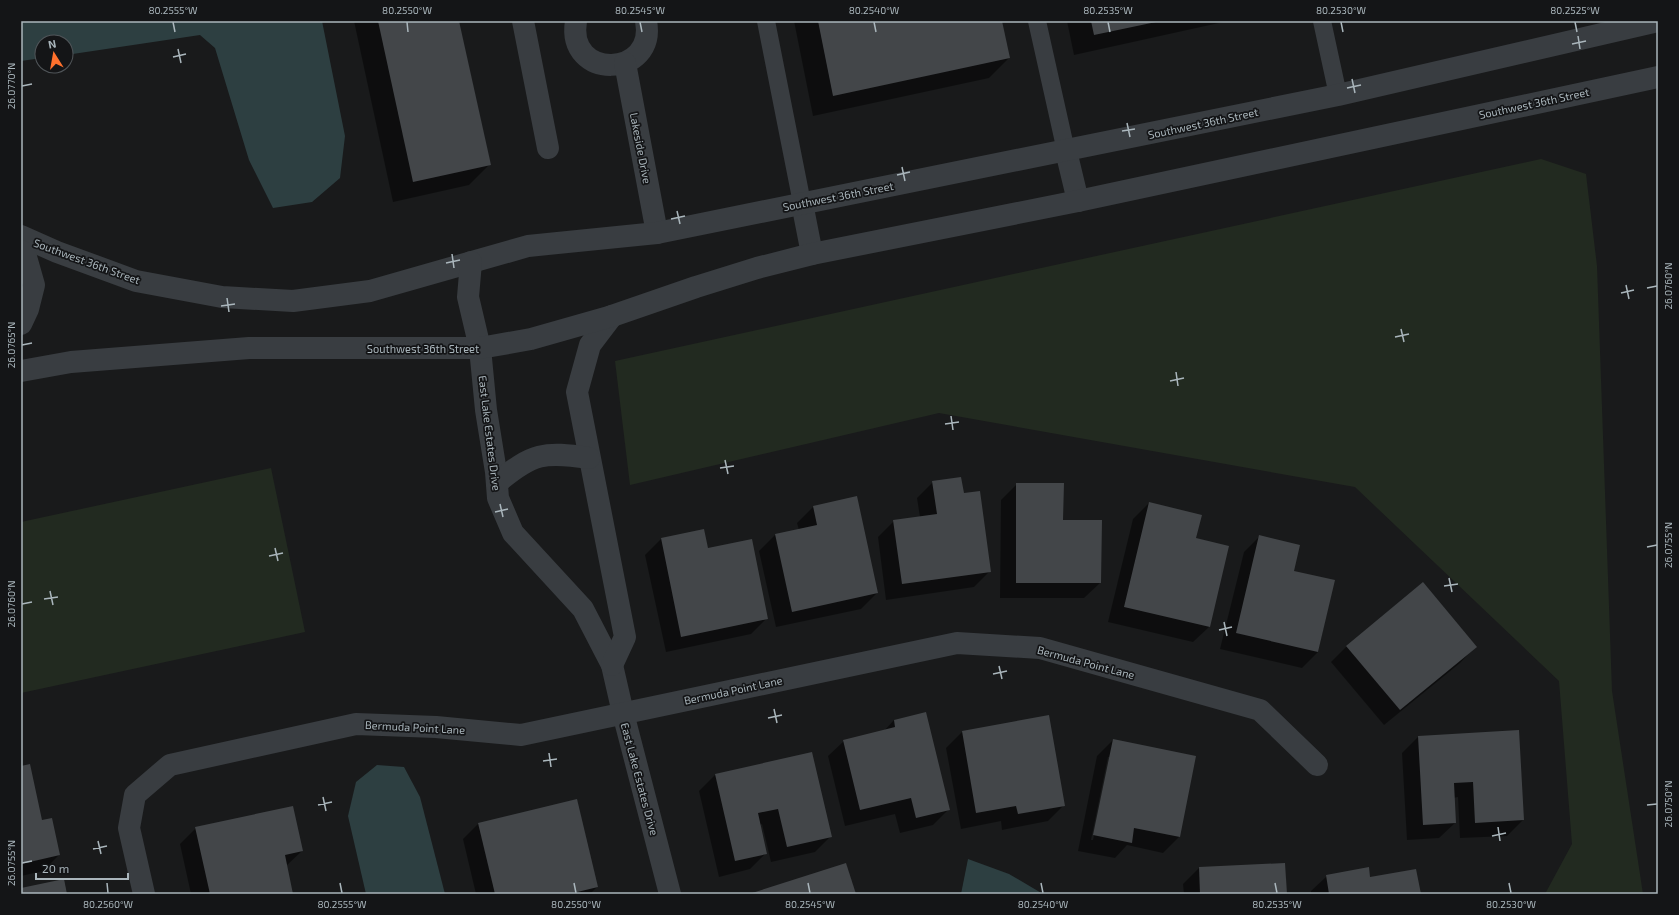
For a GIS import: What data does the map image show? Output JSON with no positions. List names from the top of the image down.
{
  "streets": {
    "street": [
      "Southwest 36th Street",
      "Lakeside Drive",
      "East Lake Estates Drive",
      "Bermuda Point Lane"
    ]
  },
  "crossings": [
    ["Southwest 36th Street", "Lakeside Drive"],
    ["Southwest 36th Street", "East Lake Estates Drive"],
    ["East Lake Estates Drive", "Bermuda Point Lane"]
  ],
  "scale_bar": "20 m",
  "north": "top",
  "coordinates": [
    "80.2555°W",
    "80.2550°W",
    "80.2545°W",
    "80.2540°W",
    "80.2535°W",
    "80.2530°W",
    "80.2525°W",
    "26.0770°N",
    "26.0760°N",
    "26.0765°N",
    "26.0755°N",
    "26.0750°N",
    "80.2560°W"
  ]
}
